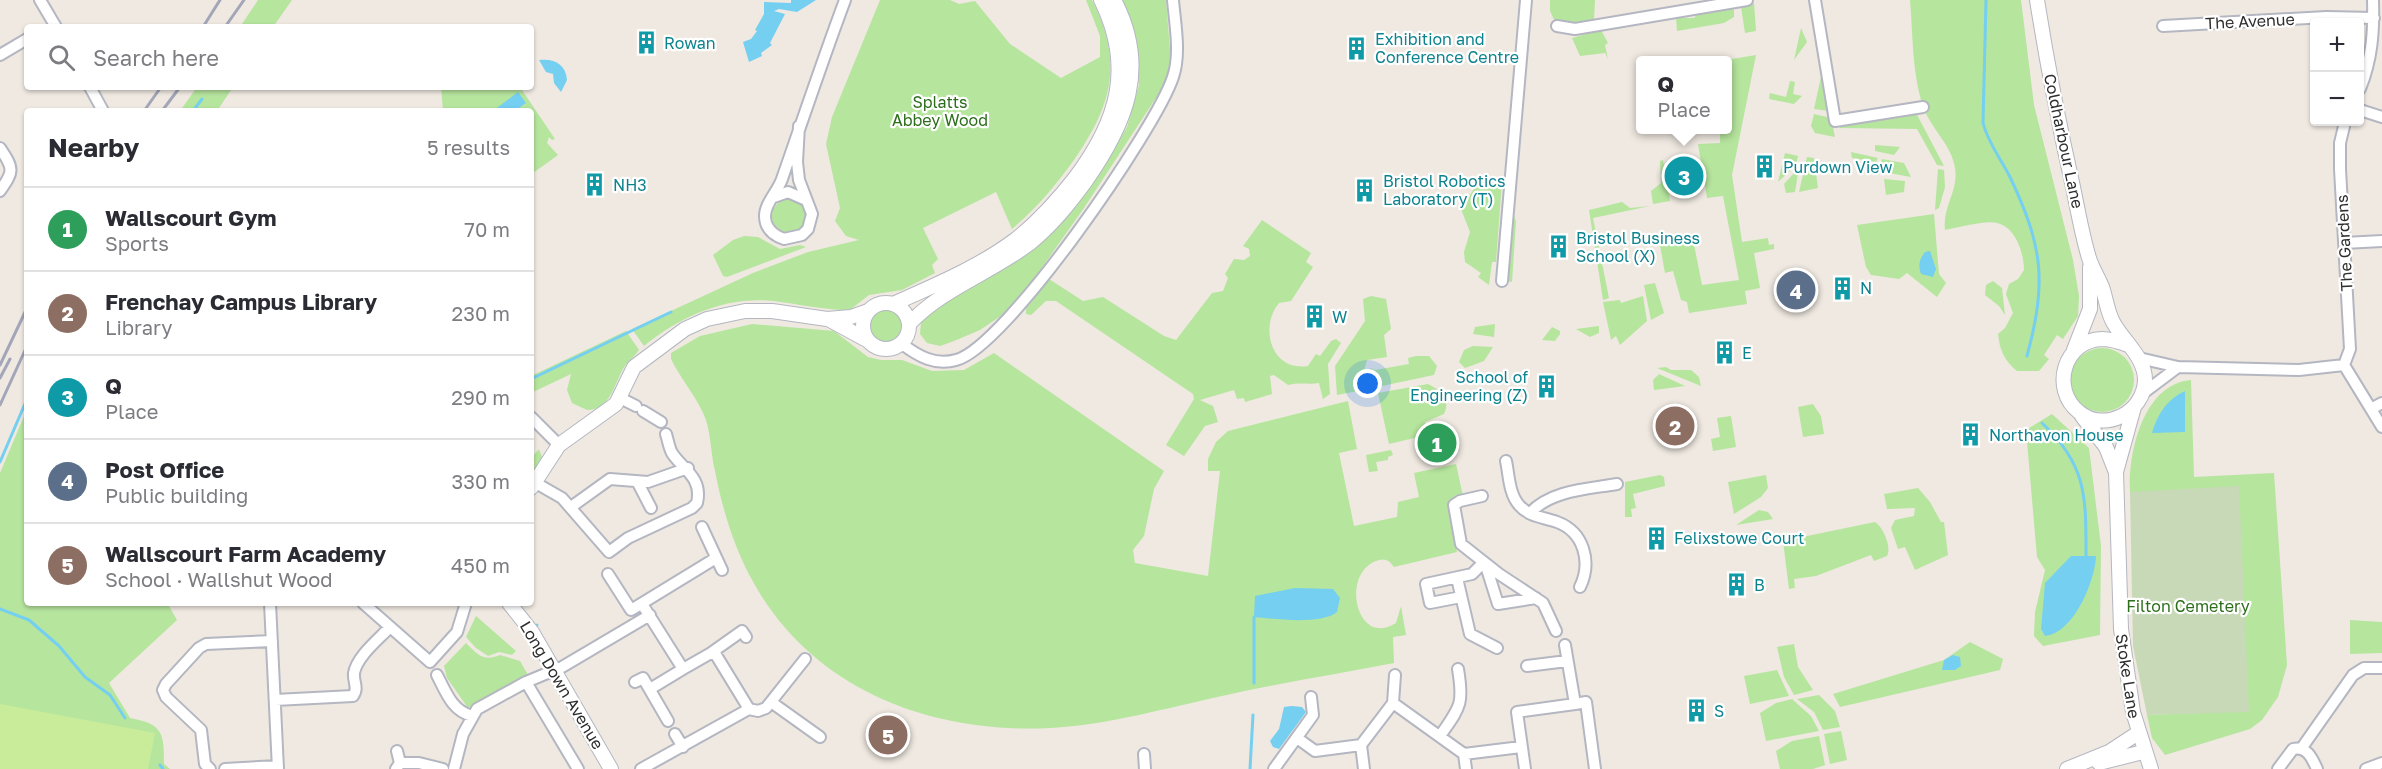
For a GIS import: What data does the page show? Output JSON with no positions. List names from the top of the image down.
{
  "streets": {
    "street": [
      "The Avenue",
      "Coldharbour Lane",
      "The Gardens",
      "Stoke Lane",
      "Long Down Avenue"
    ]
  },
  "crossings": [
    ["Coldharbour Lane", "Stoke Lane"]
  ],
  "parks": ["Splatts Abbey Wood", "Filton Cemetery"],
  "places": {
    "building": [
      "Rowan",
      "Exhibition and Conference Centre",
      "Purdown View",
      "NH3",
      "Bristol Robotics Laboratory (T)",
      "Bristol Business School (X)",
      "N",
      "W",
      "E",
      "School of Engineering (Z)",
      "Northavon House",
      "Felixstowe Court",
      "B",
      "S"
    ]
  },
  "page": {
    "map_buttons": ["+", "−"],
    "search": "Search here",
    "popup": ["Q", "Place"],
    "heading": ["Nearby", "5 results"],
    "pins": [
      "3",
      "4",
      "2",
      "1",
      "5"
    ],
    "list": [
      {
        "mark": "1",
        "name": "Wallscourt Gym",
        "note": "Sports",
        "value": "70 m"
      },
      {
        "mark": "2",
        "name": "Frenchay Campus Library",
        "note": "Library",
        "value": "230 m"
      },
      {
        "mark": "3",
        "name": "Q",
        "note": "Place",
        "value": "290 m"
      },
      {
        "mark": "4",
        "name": "Post Office",
        "note": "Public building",
        "value": "330 m"
      },
      {
        "mark": "5",
        "name": "Wallscourt Farm Academy",
        "note": "School · Wallshut Wood",
        "value": "450 m"
      }
    ]
  }
}
